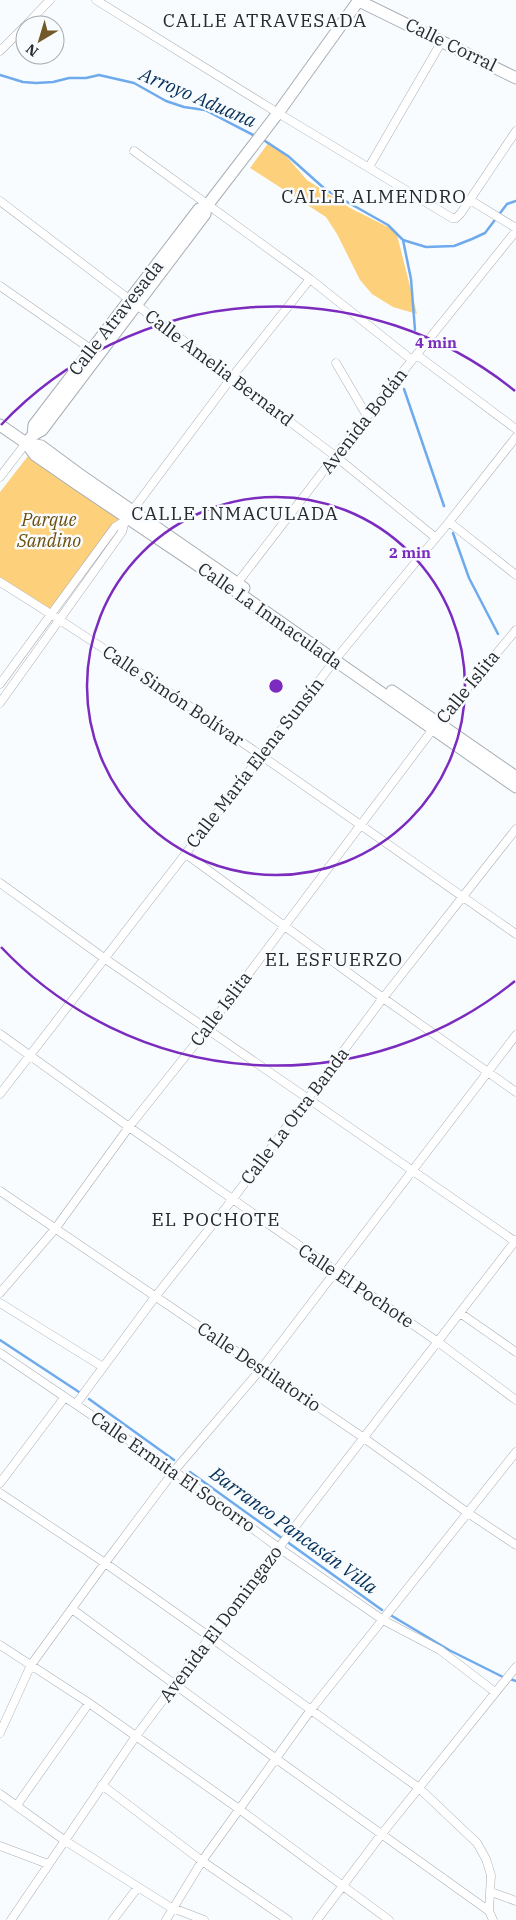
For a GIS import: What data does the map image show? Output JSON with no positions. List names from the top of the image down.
{
  "streets": {
    "street": [
      "Calle Corral",
      "Calle Atravesada",
      "Calle Amelia Bernard",
      "Avenida Bodán",
      "Calle La Inmaculada",
      "Calle Islita",
      "Calle Simón Bolívar",
      "Calle María Elena Sunsín",
      "Calle La Otra Banda",
      "Calle El Pochote",
      "Calle Destilatorio",
      "Calle Ermita El Socorro",
      "Avenida El Domingazo"
    ]
  },
  "crossings": [
    ["Calle Corral", "Calle Atravesada"],
    ["Calle Atravesada", "Calle Amelia Bernard"],
    ["Calle Atravesada", "Calle La Inmaculada"],
    ["Calle Amelia Bernard", "Avenida Bodán"],
    ["Calle Amelia Bernard", "Calle María Elena Sunsín"],
    ["Avenida Bodán", "Calle La Inmaculada"],
    ["Calle La Inmaculada", "Calle Islita"],
    ["Calle La Inmaculada", "Calle María Elena Sunsín"],
    ["Calle Islita", "Calle Simón Bolívar"],
    ["Calle Islita", "Calle El Pochote"],
    ["Calle Islita", "Calle Destilatorio"],
    ["Calle Simón Bolívar", "Calle María Elena Sunsín"],
    ["Calle Simón Bolívar", "Calle La Otra Banda"],
    ["Calle María Elena Sunsín", "Calle El Pochote"],
    ["Calle La Otra Banda", "Calle El Pochote"],
    ["Calle La Otra Banda", "Calle Destilatorio"],
    ["Calle La Otra Banda", "Calle Ermita El Socorro"],
    ["Calle El Pochote", "Avenida El Domingazo"],
    ["Calle Destilatorio", "Avenida El Domingazo"],
    ["Calle Ermita El Socorro", "Avenida El Domingazo"]
  ],
  "districts": [
    "CALLE ATRAVESADA",
    "CALLE ALMENDRO",
    "CALLE INMACULADA",
    "EL ESFUERZO",
    "EL POCHOTE"
  ],
  "water": ["Arroyo Aduana", "Barranco Pancasán Villa"],
  "parks": ["Parque Sandino"],
  "north": "bottom left",
  "rings": ["4 min", "2 min"]
}
